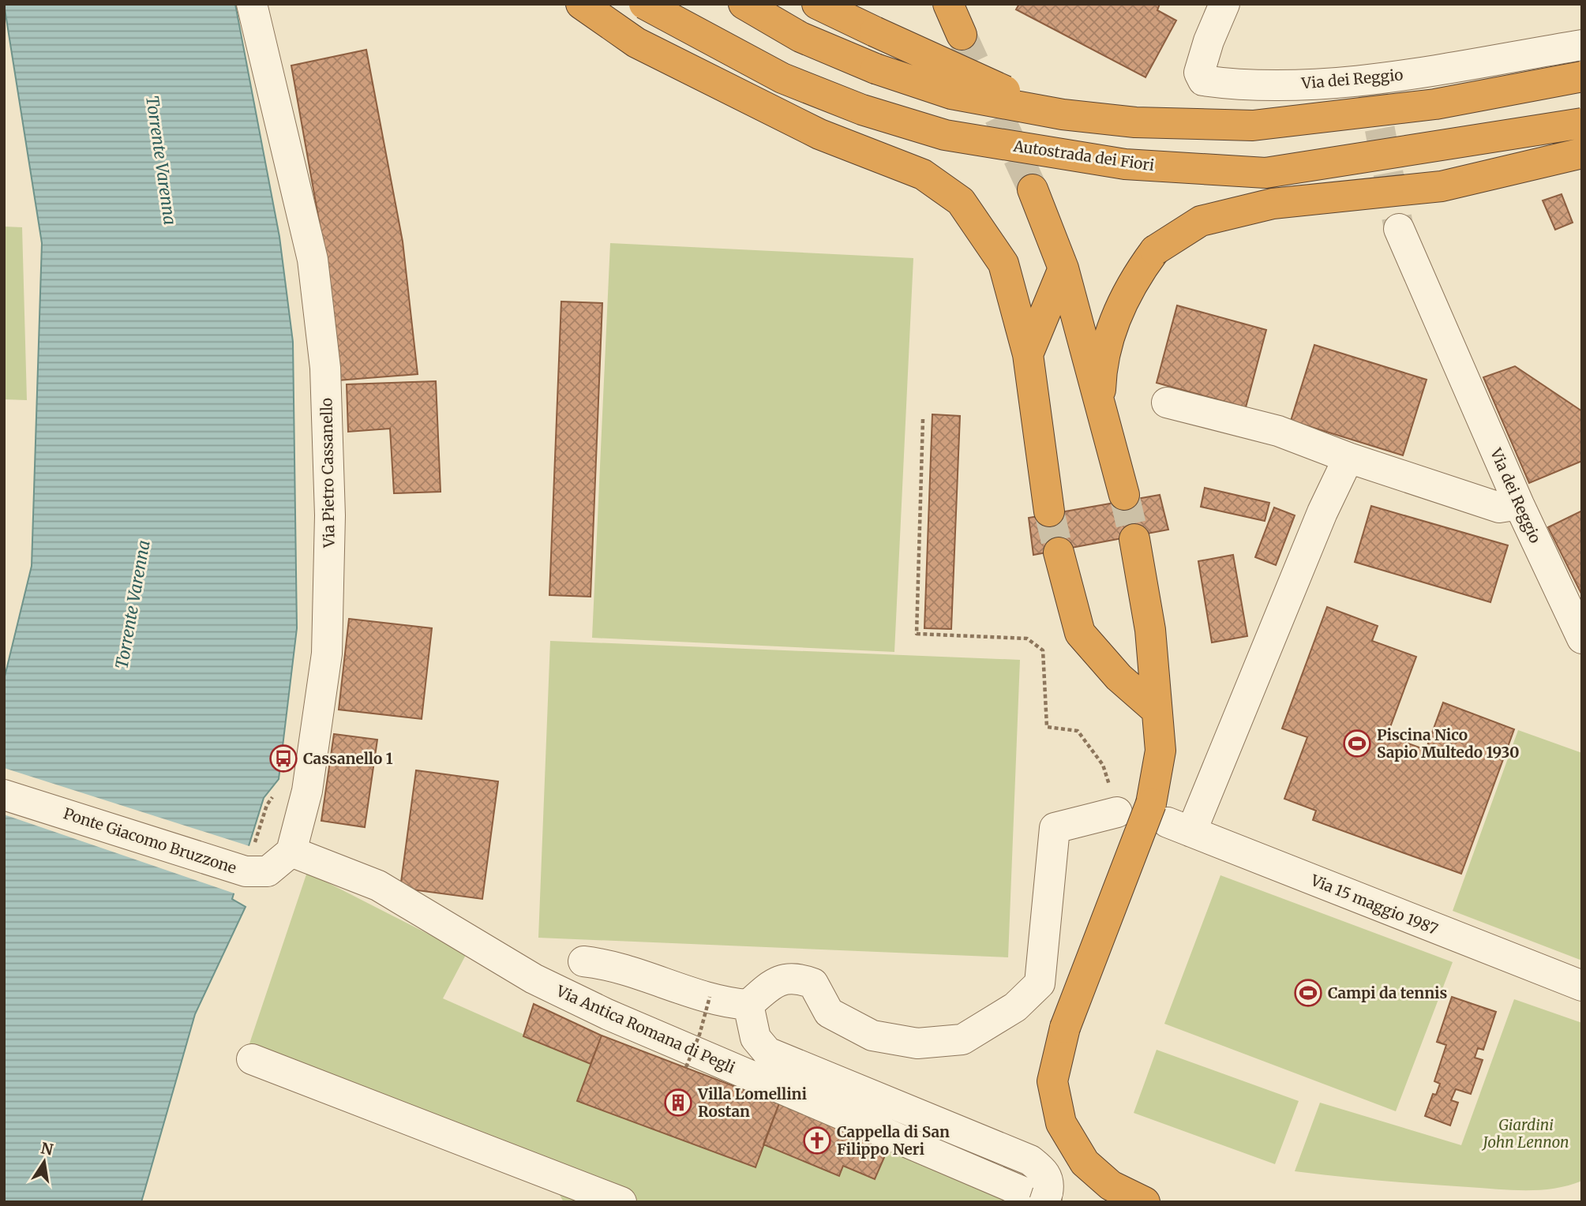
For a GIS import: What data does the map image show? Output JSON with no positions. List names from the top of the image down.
{
  "streets": {
    "highway": ["Autostrada dei Fiori"],
    "street": [
      "Via dei Reggio",
      "Via Pietro Cassanello",
      "Ponte Giacomo Bruzzone",
      "Via 15 maggio 1987",
      "Via Antica Romana di Pegli"
    ]
  },
  "crossings": [
    ["Via Pietro Cassanello", "Ponte Giacomo Bruzzone"],
    ["Via Pietro Cassanello", "Via Antica Romana di Pegli"],
    ["Ponte Giacomo Bruzzone", "Via Antica Romana di Pegli"]
  ],
  "water": ["Torrente Varenna"],
  "parks": ["Giardini John Lennon"],
  "places": {
    "sports": ["Piscina Nico Sapio Multedo 1930", "Campi da tennis"],
    "bus stop": ["Cassanello 1"],
    "building": ["Villa Lomellini Rostan"],
    "church": ["Cappella di San Filippo Neri"]
  },
  "north": "top"
}
